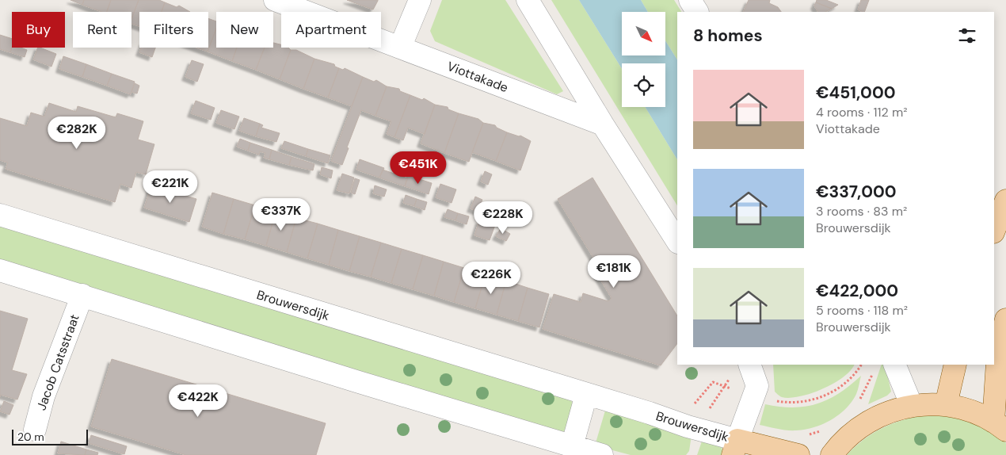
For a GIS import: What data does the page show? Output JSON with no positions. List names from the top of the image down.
{
  "streets": {
    "main road": ["Brouwersdijk"],
    "street": ["Viottakade", "Jacob Catsstraat"]
  },
  "scale_bar": "20 m",
  "north": "bottom right",
  "page": {
    "chip": [
      "Buy",
      "Rent",
      "Filters",
      "New",
      "Apartment"
    ],
    "heading": "8 homes",
    "list": [
      {
        "name": "€451,000",
        "note": "4 rooms · 112 m² · Viottakade"
      },
      {
        "name": "€337,000",
        "note": "3 rooms · 83 m² · Brouwersdijk"
      },
      {
        "name": "€422,000",
        "note": "5 rooms · 118 m² · Brouwersdijk"
      }
    ],
    "price": [
      "€282K",
      "€451K",
      "€221K",
      "€337K",
      "€228K",
      "€181K",
      "€226K",
      "€422K"
    ],
    "scale": "20 m"
  }
}
